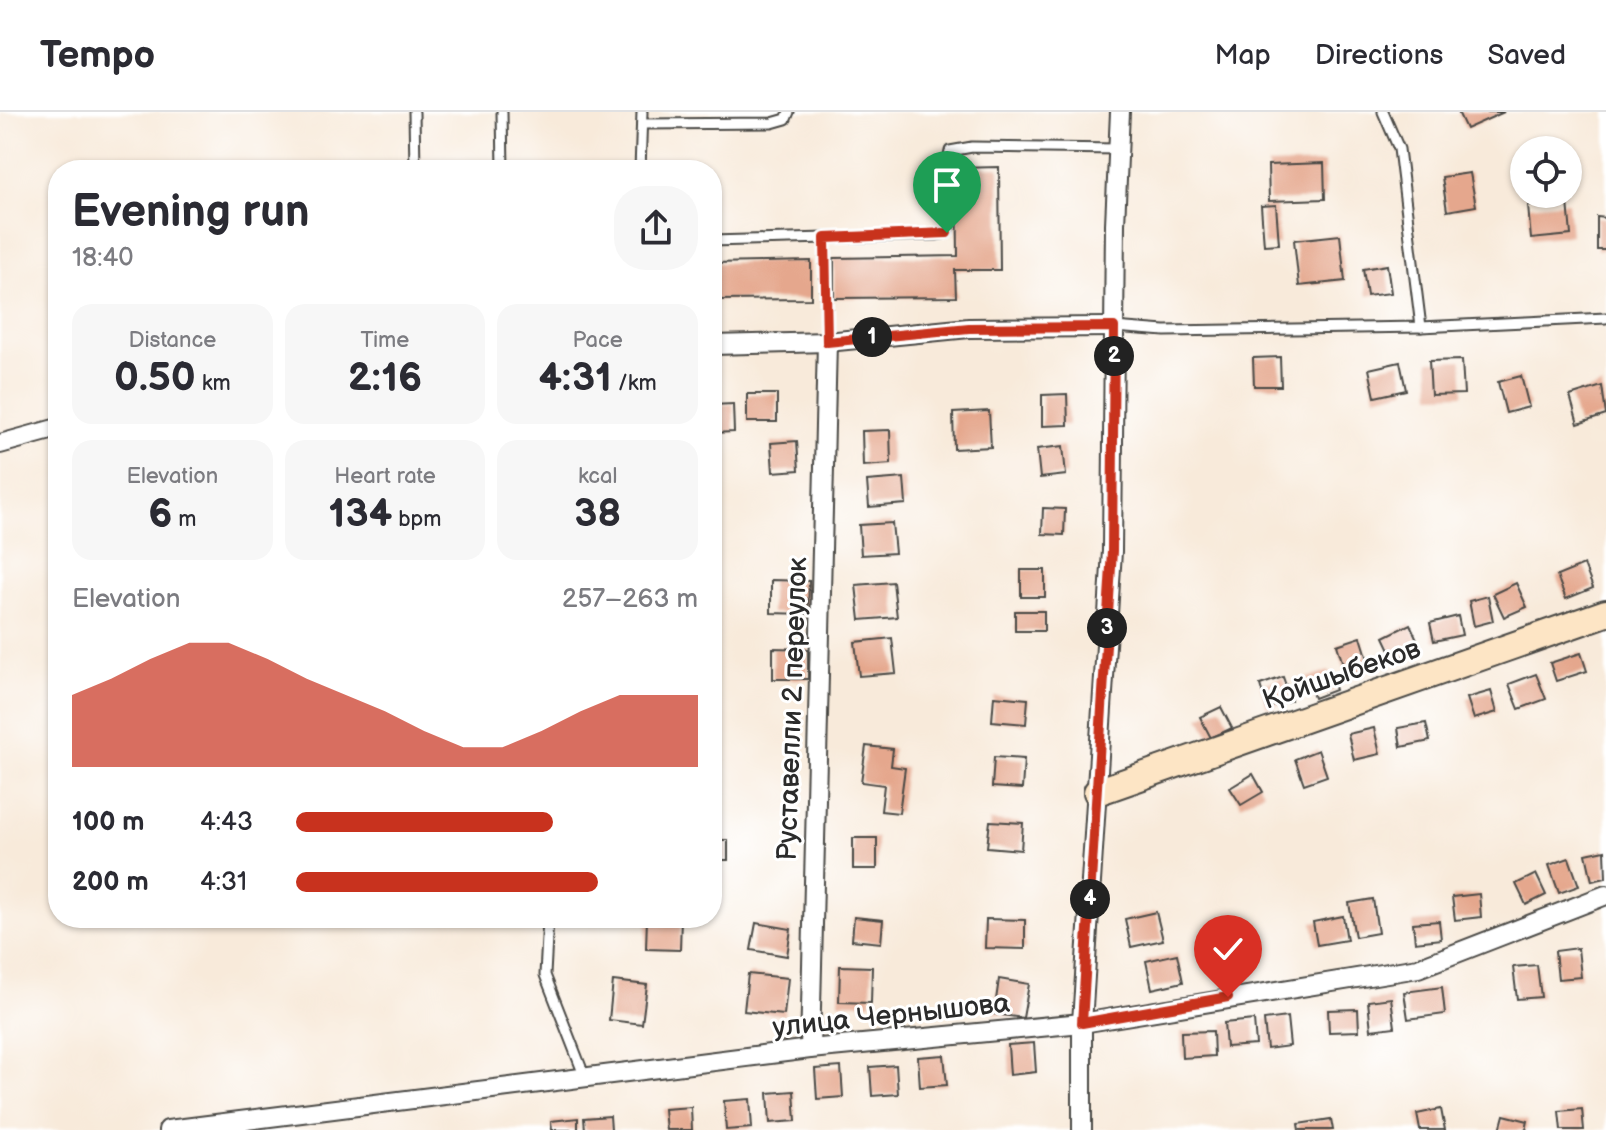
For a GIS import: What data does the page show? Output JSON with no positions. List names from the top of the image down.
{
  "streets": {
    "street": ["Қойшыбеков", "Руставелли 2 переулок", "улица Чернышова"]
  },
  "crossings": [
    ["Руставелли 2 переулок", "улица Чернышова"]
  ],
  "page": {
    "header": "Tempo",
    "nav": ["Map", "Directions", "Saved"],
    "heading": ["Evening run", "18:40"],
    "stats": [
      ["Distance", "0.50 km"],
      ["Time", "2:16"],
      ["Pace", "4:31 /km"],
      ["Elevation", "6 m"],
      ["Heart rate", "134 bpm"],
      ["kcal", "38"]
    ],
    "pins": [
      "1",
      "2",
      "3",
      "4"
    ],
    "chart": ["Elevation", "257–263 m"],
    "list": [
      {
        "name": "100 m",
        "note": "4:43"
      },
      {
        "name": "200 m",
        "note": "4:31"
      }
    ]
  }
}
